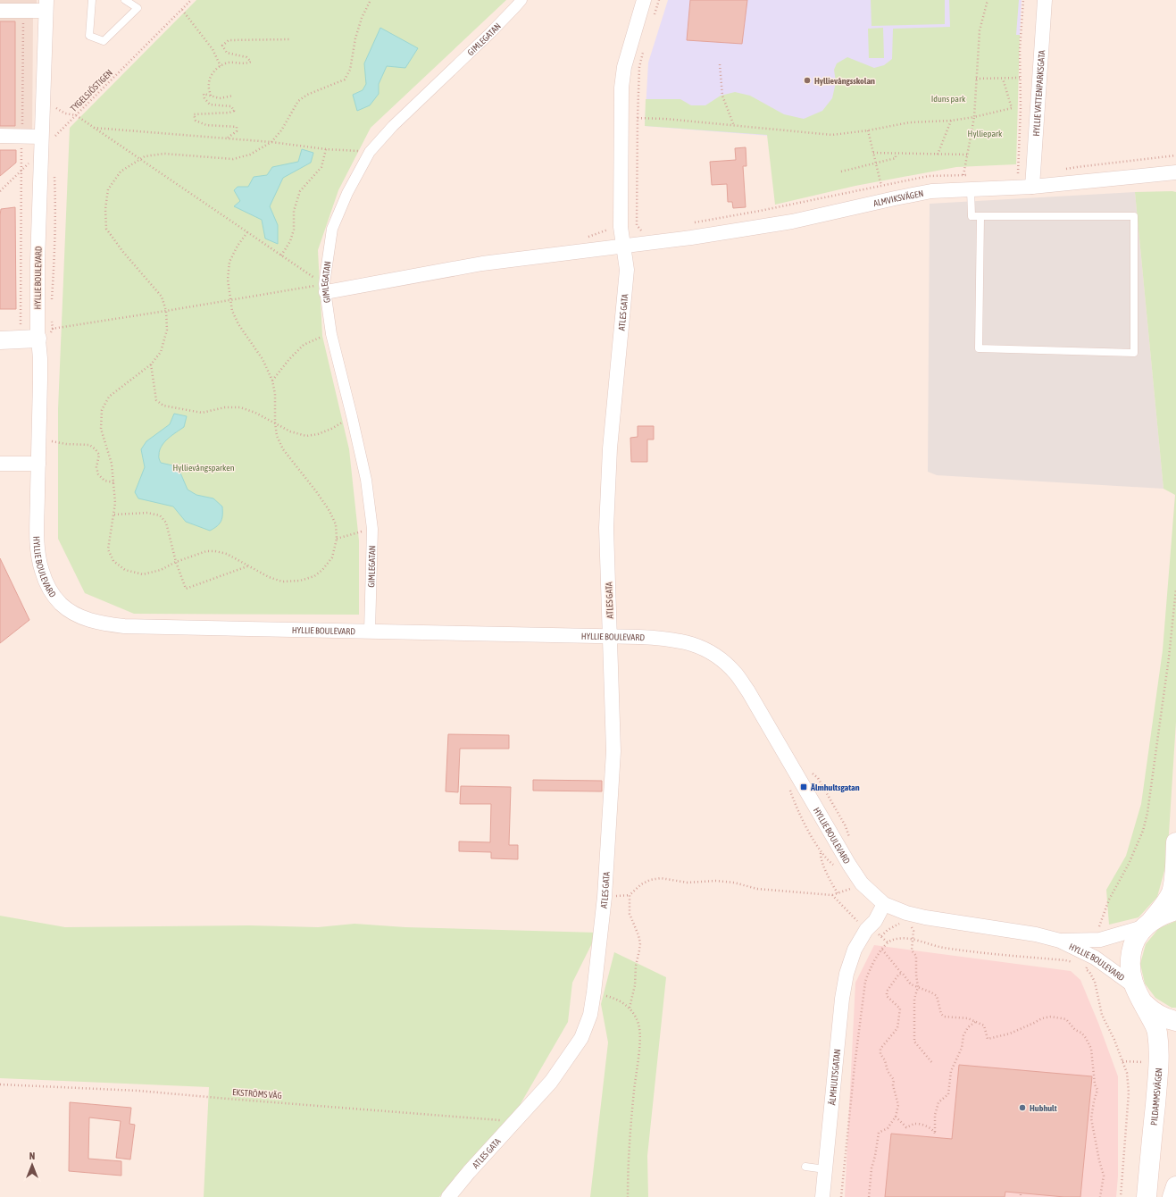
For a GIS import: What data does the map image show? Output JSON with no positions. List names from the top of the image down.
{
  "streets": {
    "main road": ["PILDAMMSVÄGEN"],
    "street": [
      "GIMLEGATAN",
      "HYLLIE VATTENPARKSGATA",
      "ALMVIKSVÄGEN",
      "HYLLIE BOULEVARD",
      "ATLES GATA",
      "ÄLMHULTSGATAN"
    ],
    "path": ["TYGELSJÖSTIGEN", "EKSTRÖMS VÄG"]
  },
  "crossings": [
    ["GIMLEGATAN", "ALMVIKSVÄGEN"],
    ["GIMLEGATAN", "HYLLIE BOULEVARD"],
    ["TYGELSJÖSTIGEN", "HYLLIE BOULEVARD"],
    ["HYLLIE VATTENPARKSGATA", "ALMVIKSVÄGEN"],
    ["ALMVIKSVÄGEN", "ATLES GATA"],
    ["HYLLIE BOULEVARD", "ATLES GATA"],
    ["HYLLIE BOULEVARD", "ÄLMHULTSGATAN"],
    ["HYLLIE BOULEVARD", "PILDAMMSVÄGEN"],
    ["ATLES GATA", "EKSTRÖMS VÄG"]
  ],
  "parks": ["Iduns park", "Hylliepark", "Hyllievångsparken"],
  "places": {
    "other": ["Hyllievångsskolan", "Hubhult"],
    "transit": ["Älmhultsgatan"]
  },
  "north": "top"
}
